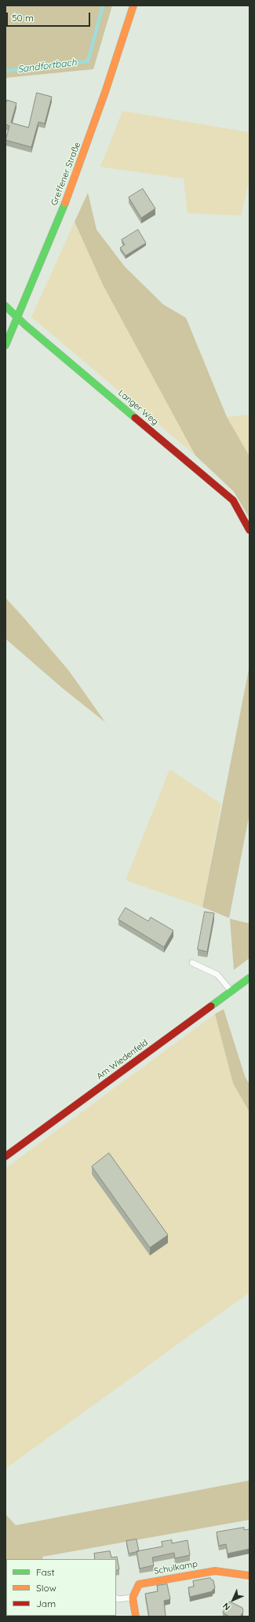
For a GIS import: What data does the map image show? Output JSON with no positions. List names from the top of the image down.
{
  "streets": {
    "street": [
      "Greffener Straße",
      "Langer Weg",
      "Am Wiedenfeld",
      "Schulkamp"
    ]
  },
  "crossings": [
    ["Greffener Straße", "Langer Weg"]
  ],
  "water": ["Sandfortbach"],
  "legend": ["Fast", "Slow", "Jam"],
  "scale_bar": "50 m",
  "north": "bottom left"
}
